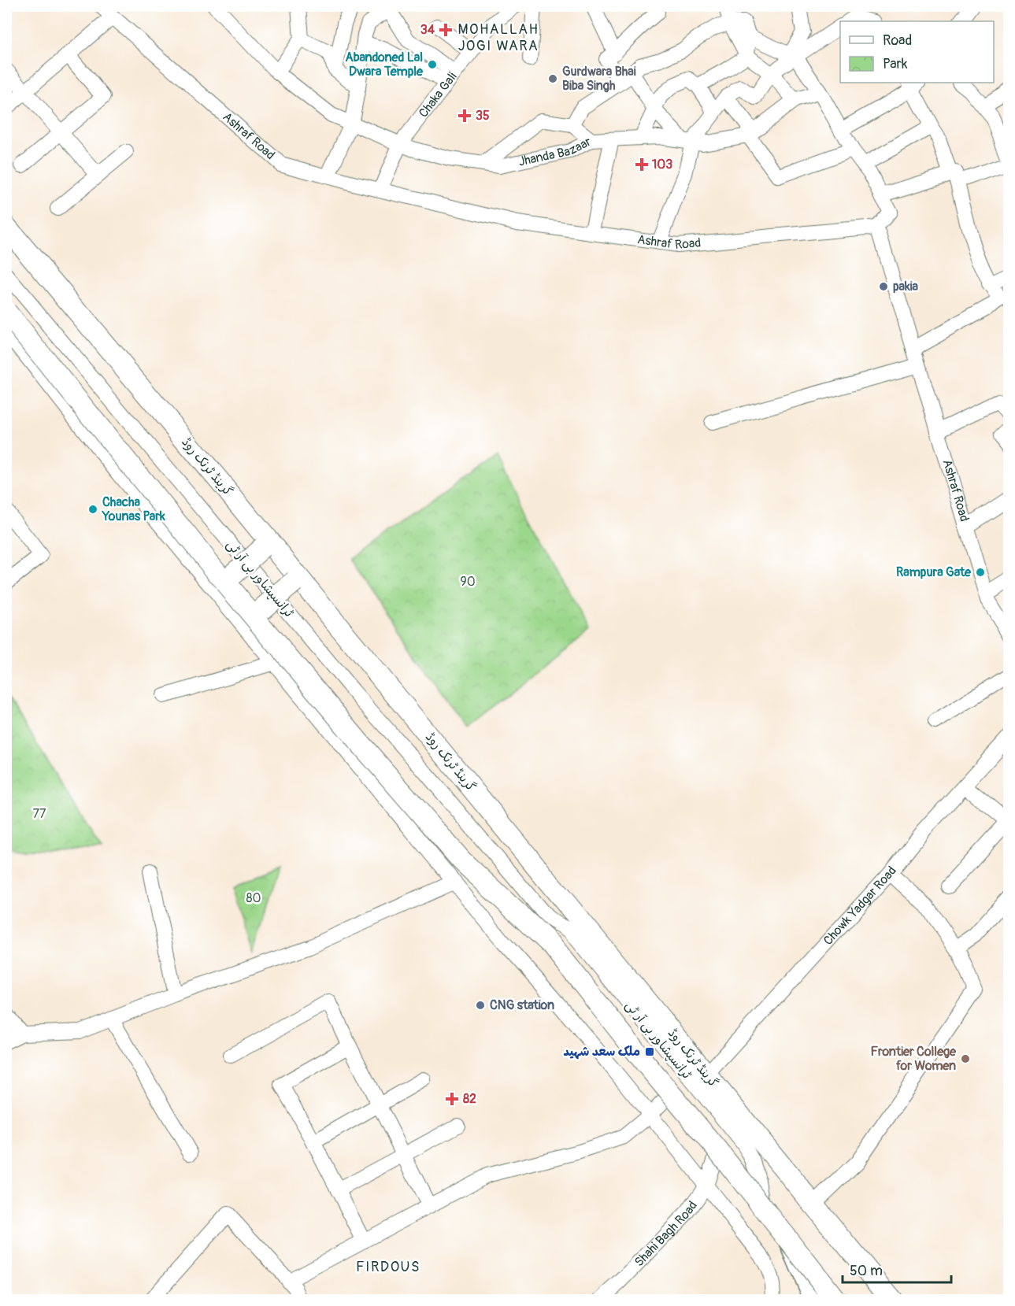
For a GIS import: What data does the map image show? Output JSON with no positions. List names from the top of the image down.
{
  "streets": {
    "highway": ["گرینڈ ٹرنک روڈ"],
    "street": [
      "Chaka Gali",
      "Ashraf Road",
      "Jhanda Bazaar",
      "ٹرانسپشاور بی آر ٹی",
      "Chowk Yadgar Road",
      "Shahi Bagh Road"
    ]
  },
  "crossings": [
    ["Chaka Gali", "Ashraf Road"],
    ["Chaka Gali", "Jhanda Bazaar"],
    ["گرینڈ ٹرنک روڈ", "Chowk Yadgar Road"],
    ["ٹرانسپشاور بی آر ٹی", "Shahi Bagh Road"]
  ],
  "districts": ["MOHALLAH JOGI WARA", "FIRDOUS"],
  "parks": ["90", "77", "80"],
  "places": {
    "health": [
      "34",
      "35",
      "103",
      "82"
    ],
    "other": [
      "Abandoned Lal Dwara Temple",
      "Gurdwara Bhai Biba Singh",
      "pakia",
      "Chacha Younas Park",
      "Rampura Gate",
      "CNG station",
      "Frontier College for Women"
    ],
    "transit": ["ملک سعد شہید"]
  },
  "legend": ["Road", "Park"],
  "scale_bar": "50 m"
}
